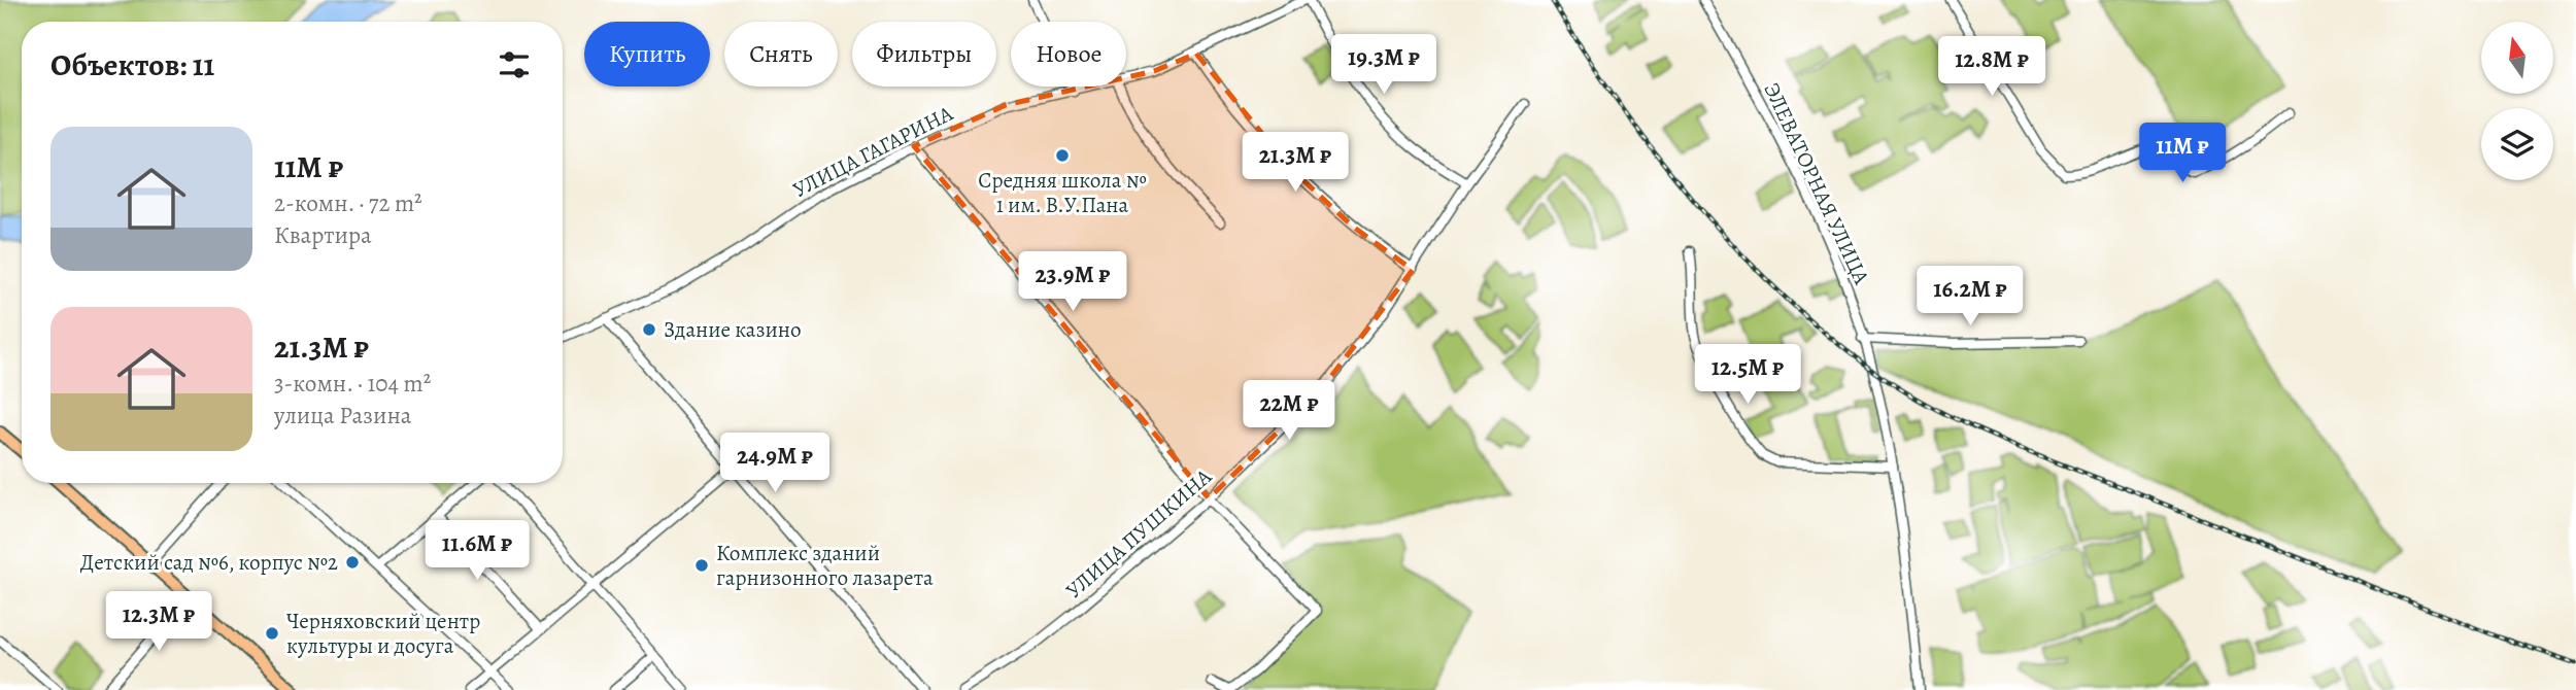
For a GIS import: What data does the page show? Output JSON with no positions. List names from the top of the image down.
{
  "streets": {
    "street": ["УЛИЦА ГАГАРИНА", "ЭЛЕВАТОРНАЯ УЛИЦА", "УЛИЦА ПУШКИНА"]
  },
  "places": [
    "Средняя школа № 1 им. В.У.Пана",
    "Здание казино",
    "Детский сад №6, корпус №2",
    "Комплекс зданий гарнизонного лазарета",
    "Черняховский центр культуры и досуга"
  ],
  "north": "top",
  "page": {
    "chip": [
      "Купить",
      "Снять",
      "Фильтры",
      "Новое"
    ],
    "heading": "Объектов: 11",
    "price": [
      "19.3M ₽",
      "12.8M ₽",
      "11M ₽",
      "21.3M ₽",
      "23.9M ₽",
      "16.2M ₽",
      "12.5M ₽",
      "22M ₽",
      "24.9M ₽",
      "11.6M ₽",
      "12.3M ₽"
    ],
    "list": [
      {
        "name": "11M ₽",
        "note": "2-комн. · 72 m² · Квартира"
      },
      {
        "name": "21.3M ₽",
        "note": "3-комн. · 104 m² · улица Разина"
      }
    ]
  }
}
